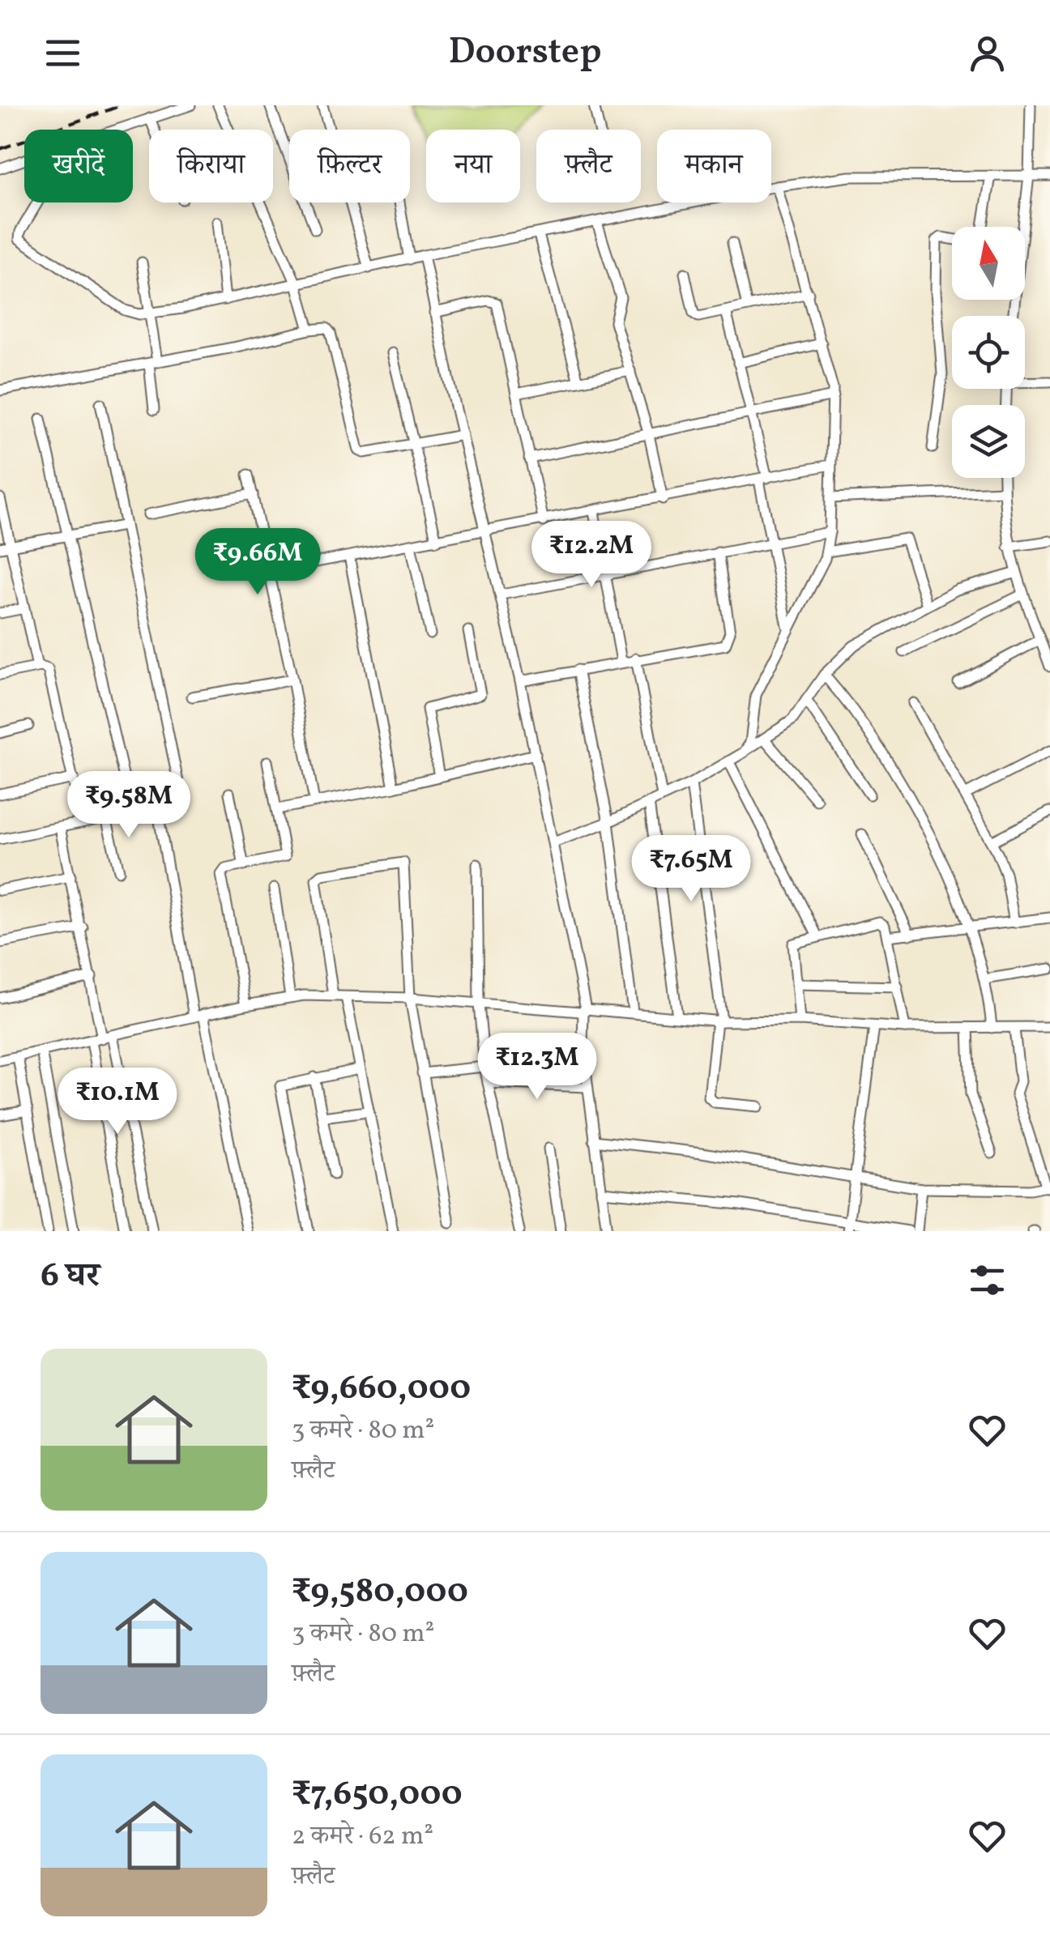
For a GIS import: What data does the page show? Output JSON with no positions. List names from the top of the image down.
{
  "north": "top",
  "page": {
    "header": "Doorstep",
    "chip": [
      "खरीदें",
      "किराया",
      "फ़िल्टर",
      "नया",
      "फ़्लैट",
      "मकान"
    ],
    "price": [
      "₹12.2M",
      "₹9.66M",
      "₹9.58M",
      "₹7.65M",
      "₹12.3M",
      "₹10.1M"
    ],
    "heading": "6 घर",
    "list": [
      {
        "name": "₹9,660,000",
        "note": "3 कमरे · 80 m² · फ़्लैट"
      },
      {
        "name": "₹9,580,000",
        "note": "3 कमरे · 80 m² · फ़्लैट"
      },
      {
        "name": "₹7,650,000",
        "note": "2 कमरे · 62 m² · फ़्लैट"
      }
    ]
  }
}
